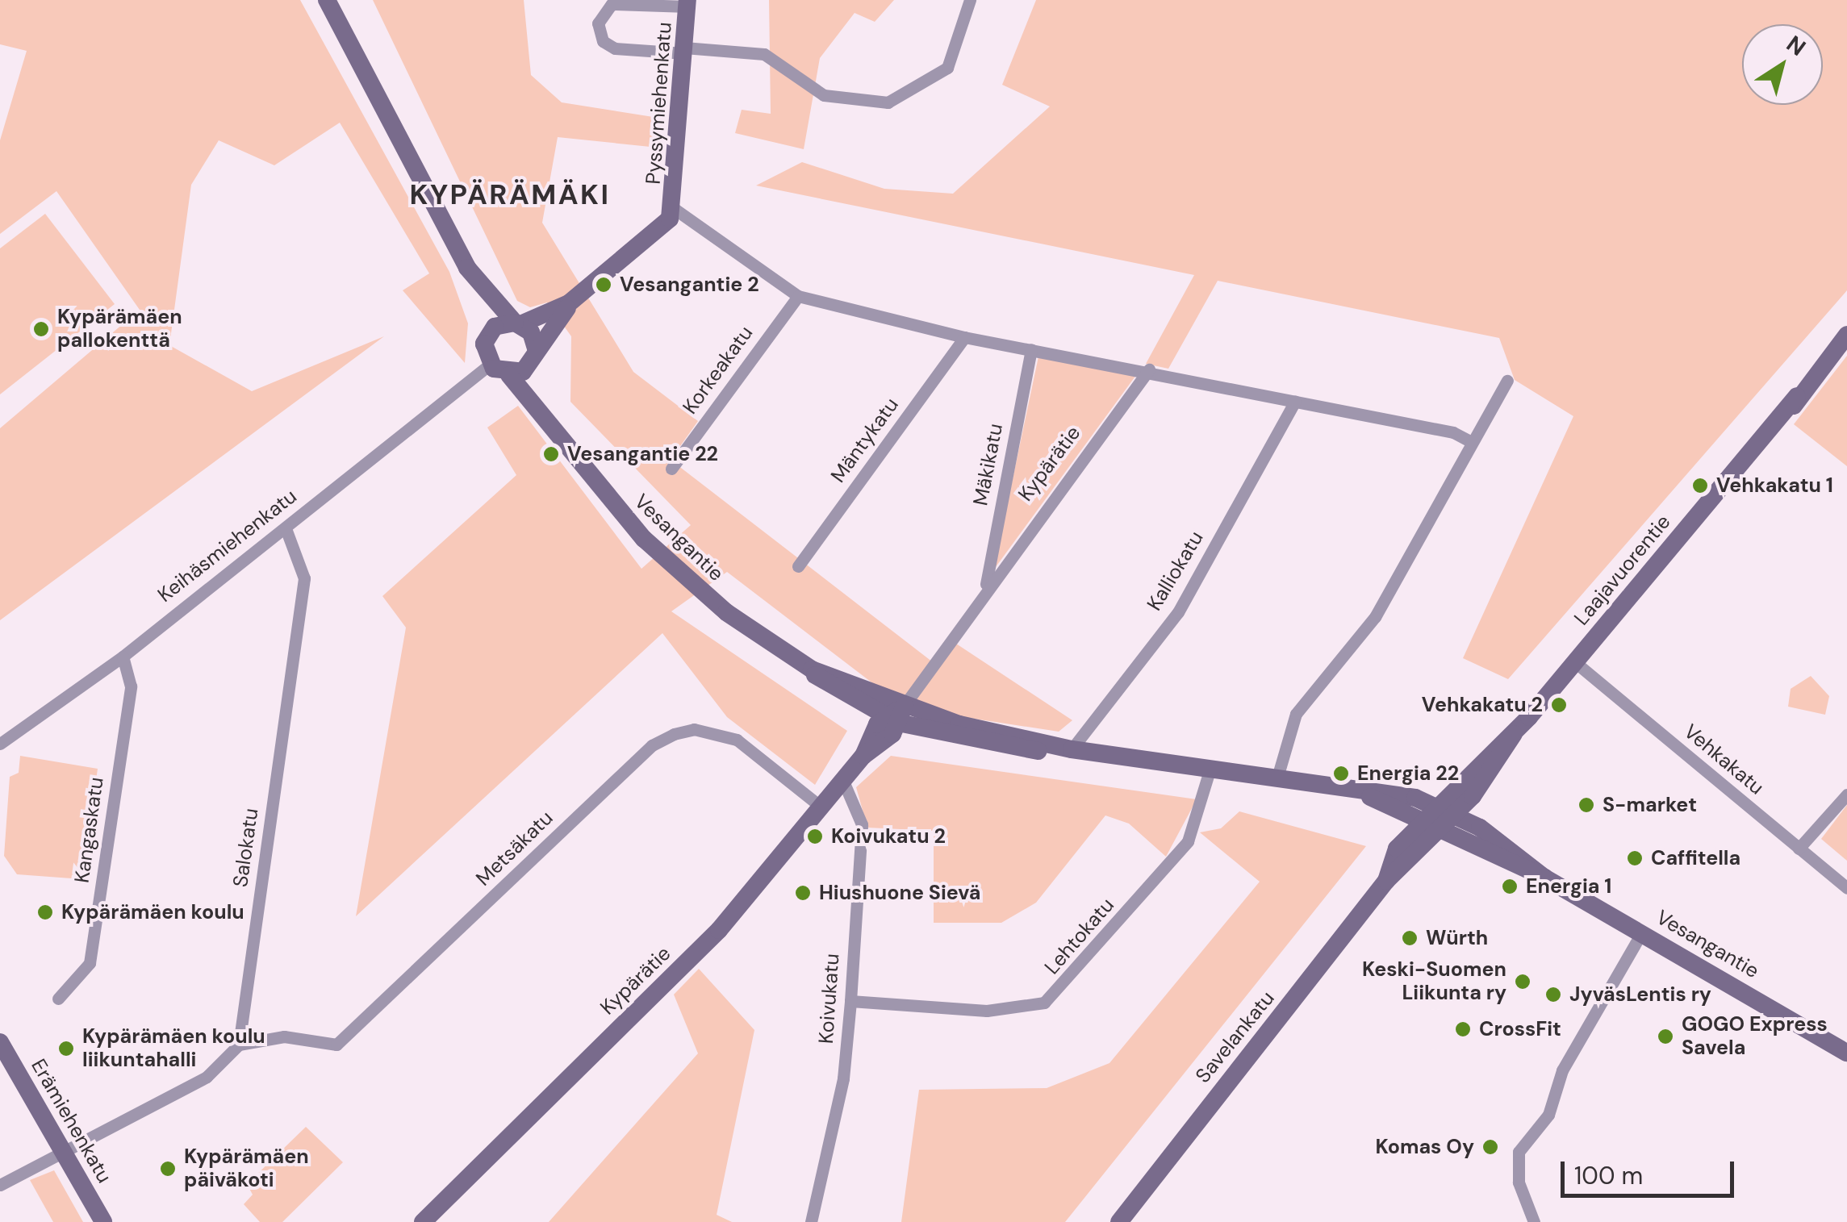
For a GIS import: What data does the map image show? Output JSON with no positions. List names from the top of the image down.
{
  "streets": {
    "main road": [
      "Pyssymiehenkatu",
      "Kypärätie",
      "Vesangantie",
      "Laajavuorentie",
      "Savelankatu",
      "Erämiehenkatu"
    ],
    "street": [
      "Korkeakatu",
      "Mäntykatu",
      "Mäkikatu",
      "Keihäsmiehenkatu",
      "Kalliokatu",
      "Vehkakatu",
      "Kangaskatu",
      "Salokatu",
      "Metsäkatu",
      "Lehtokatu",
      "Koivukatu"
    ]
  },
  "crossings": [
    ["Kypärätie", "Mäkikatu"],
    ["Kypärätie", "Vesangantie"],
    ["Kypärätie", "Metsäkatu"],
    ["Kypärätie", "Koivukatu"],
    ["Vesangantie", "Keihäsmiehenkatu"],
    ["Vesangantie", "Laajavuorentie"],
    ["Vesangantie", "Kalliokatu"],
    ["Vesangantie", "Lehtokatu"],
    ["Vesangantie", "Savelankatu"],
    ["Keihäsmiehenkatu", "Kangaskatu"],
    ["Keihäsmiehenkatu", "Salokatu"],
    ["Laajavuorentie", "Vehkakatu"],
    ["Laajavuorentie", "Savelankatu"],
    ["Salokatu", "Metsäkatu"],
    ["Lehtokatu", "Koivukatu"]
  ],
  "districts": ["KYPÄRÄMÄKI"],
  "places": [
    "Vesangantie 2",
    "Kypärämäen pallokenttä",
    "Vesangantie 22",
    "Vehkakatu 1",
    "Vehkakatu 2",
    "Energia 22",
    "S-market",
    "Koivukatu 2",
    "Caffitella",
    "Energia 1",
    "Hiushuone Sievä",
    "Kypärämäen koulu",
    "Würth",
    "Keski-Suomen Liikunta ry",
    "JyväsLentis ry",
    "CrossFit",
    "GOGO Express Savela",
    "Kypärämäen koulu liikuntahalli",
    "Komas Oy",
    "Kypärämäen päiväkoti"
  ],
  "scale_bar": "100 m",
  "north": "top right"
}
